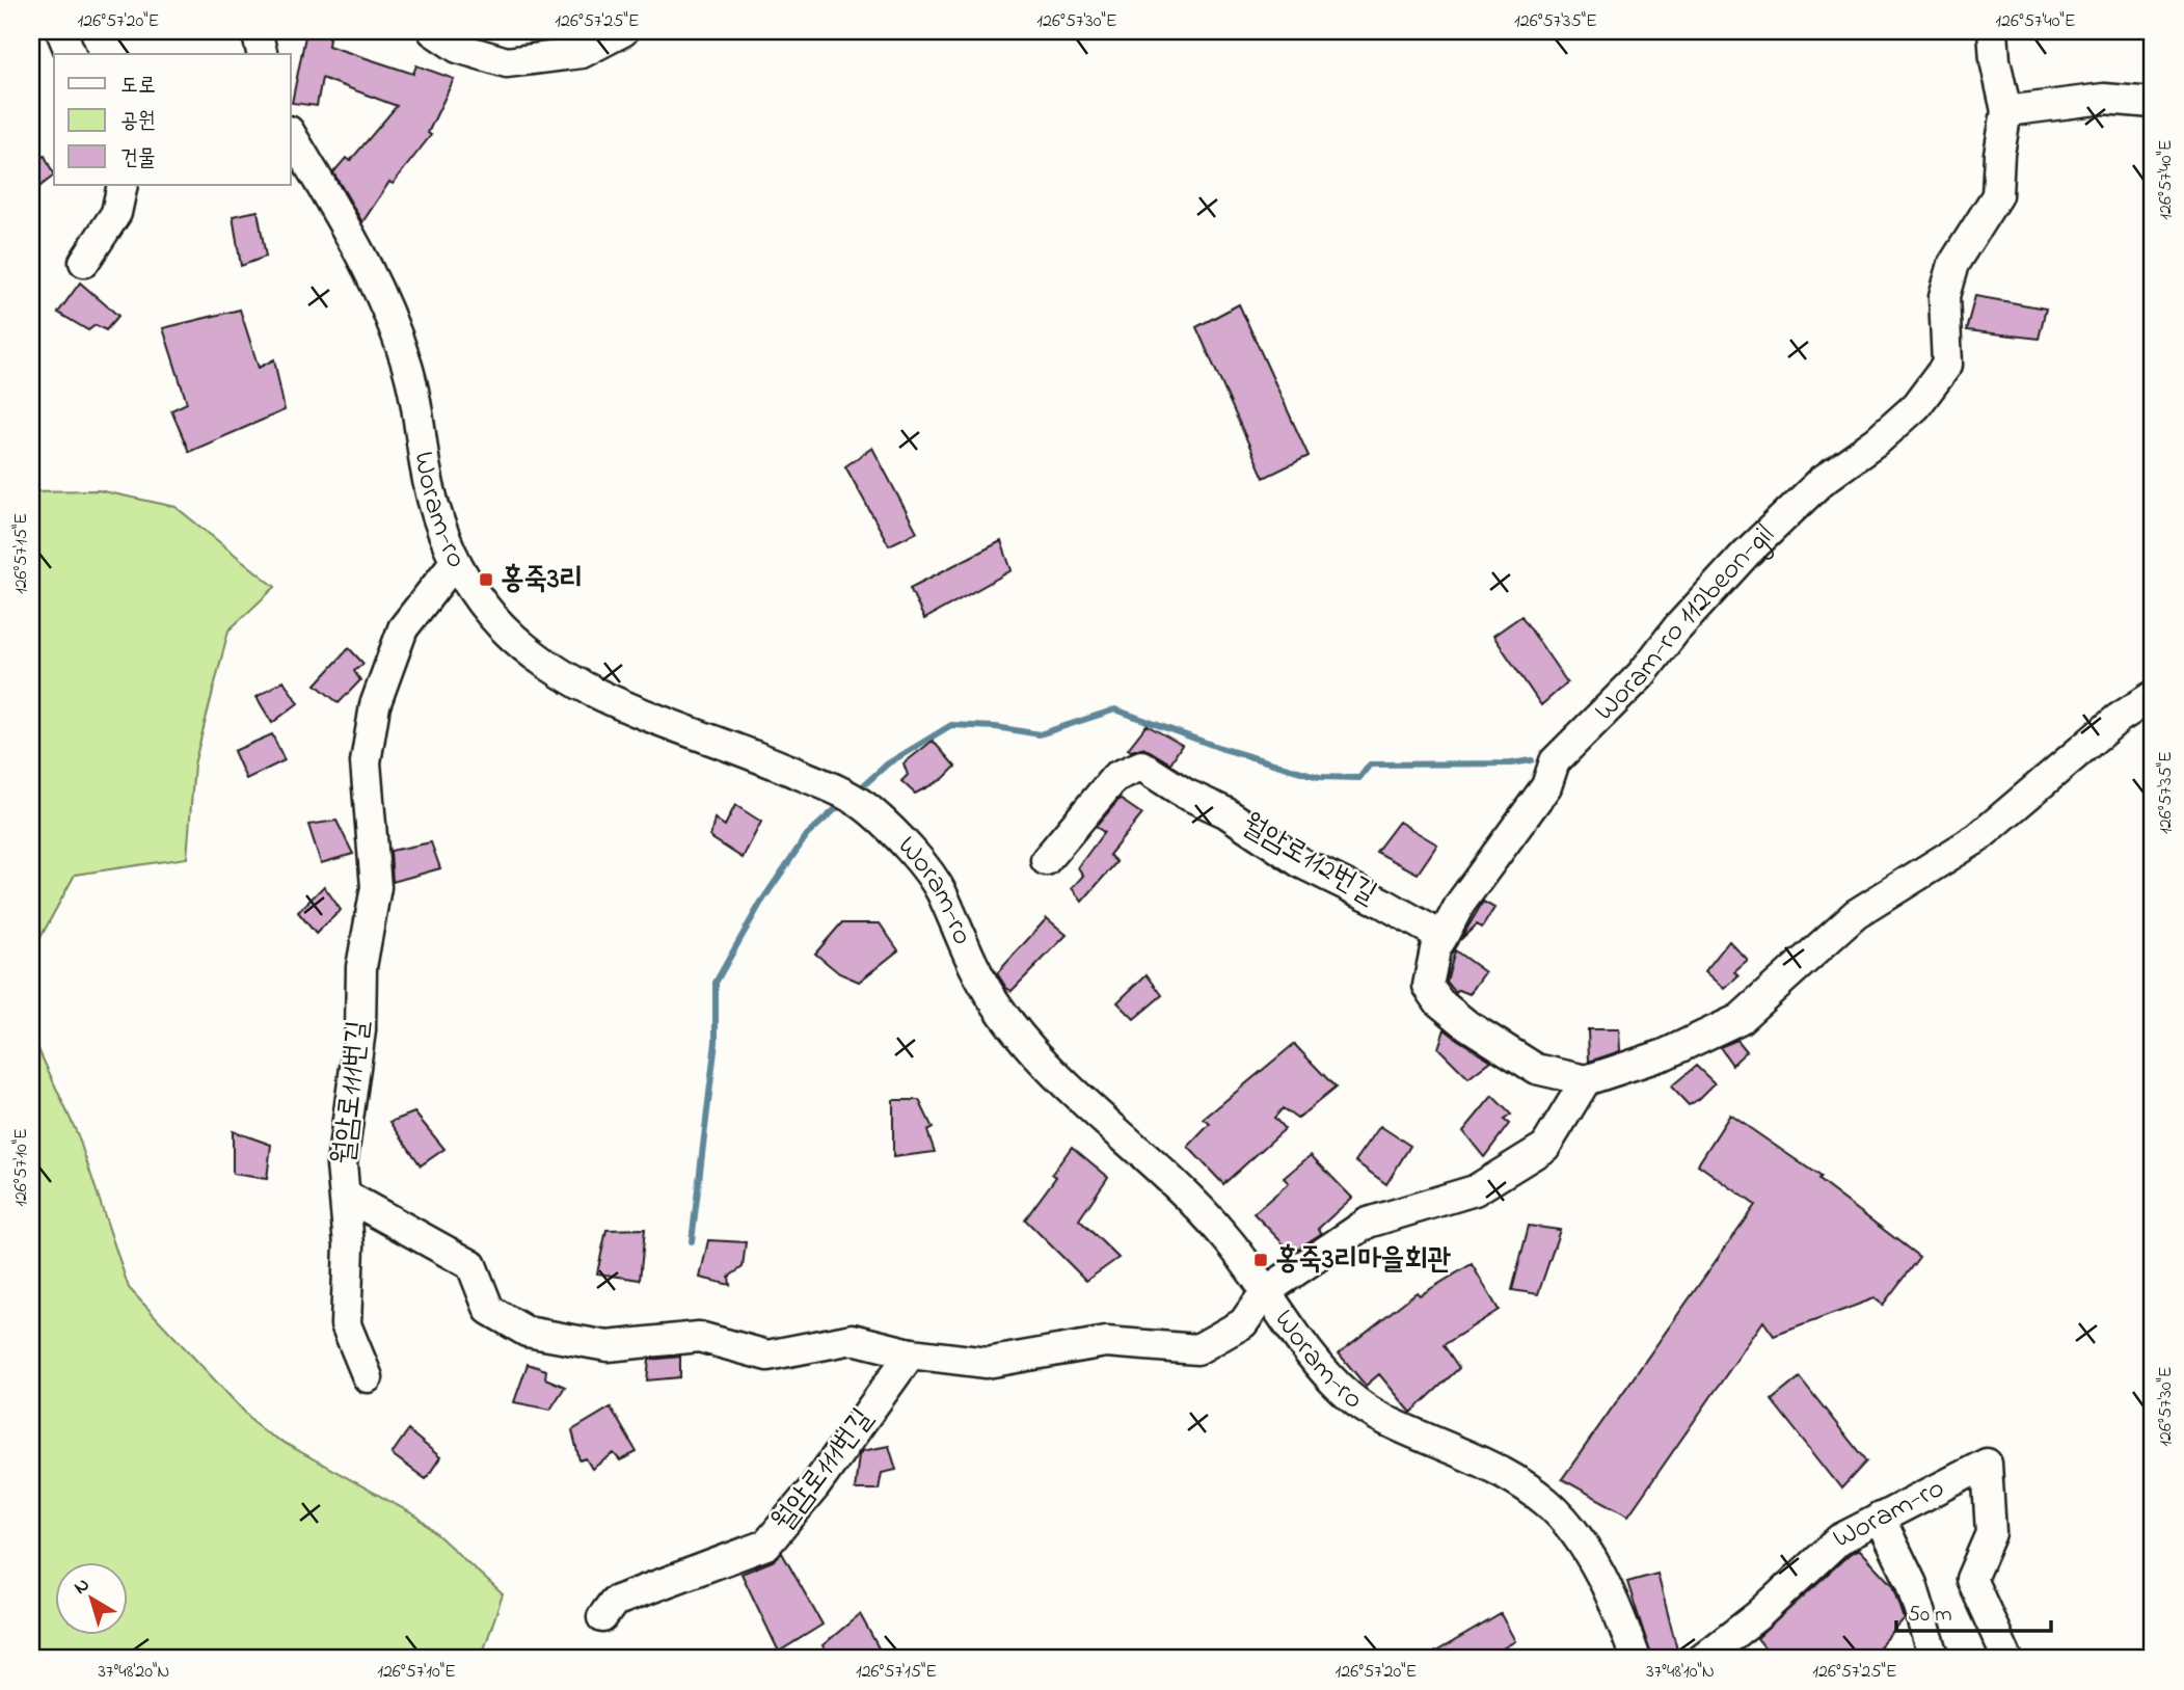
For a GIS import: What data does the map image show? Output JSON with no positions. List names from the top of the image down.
{
  "streets": {
    "street": [
      "Woram-ro",
      "Woram-ro 112beon-gil",
      "월암로112번길",
      "월암로111번길"
    ]
  },
  "crossings": [
    ["Woram-ro", "월암로111번길"],
    ["Woram-ro 112beon-gil", "월암로112번길"]
  ],
  "places": {
    "transit": ["홍죽3리", "홍죽3리마을회관"]
  },
  "legend": ["도로", "공원", "건물"],
  "scale_bar": "50 m",
  "north": "top left",
  "coordinates": [
    "126°57'20\"E",
    "126°57'25\"E",
    "126°57'30\"E",
    "126°57'35\"E",
    "126°57'40\"E",
    "126°57'15\"E",
    "126°57'10\"E",
    "37°48'20\"N",
    "37°48'10\"N"
  ]
}
